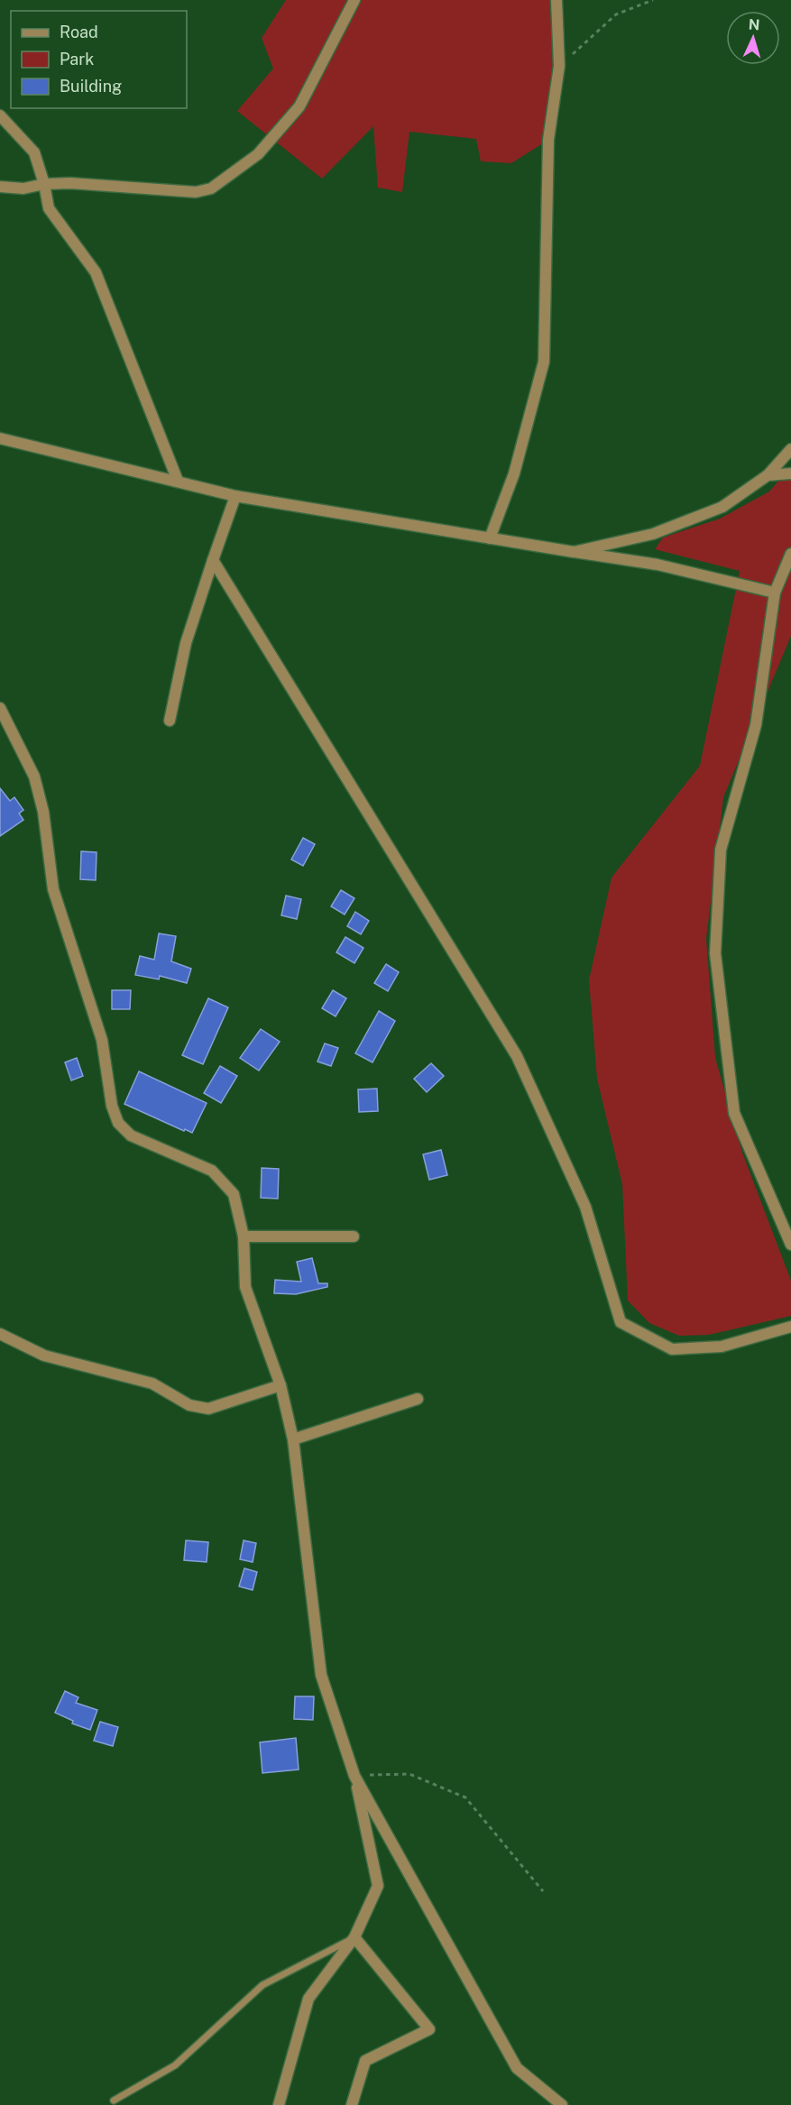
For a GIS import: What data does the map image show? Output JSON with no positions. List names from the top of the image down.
{
  "legend": ["Road", "Park", "Building"],
  "north": "top"
}
